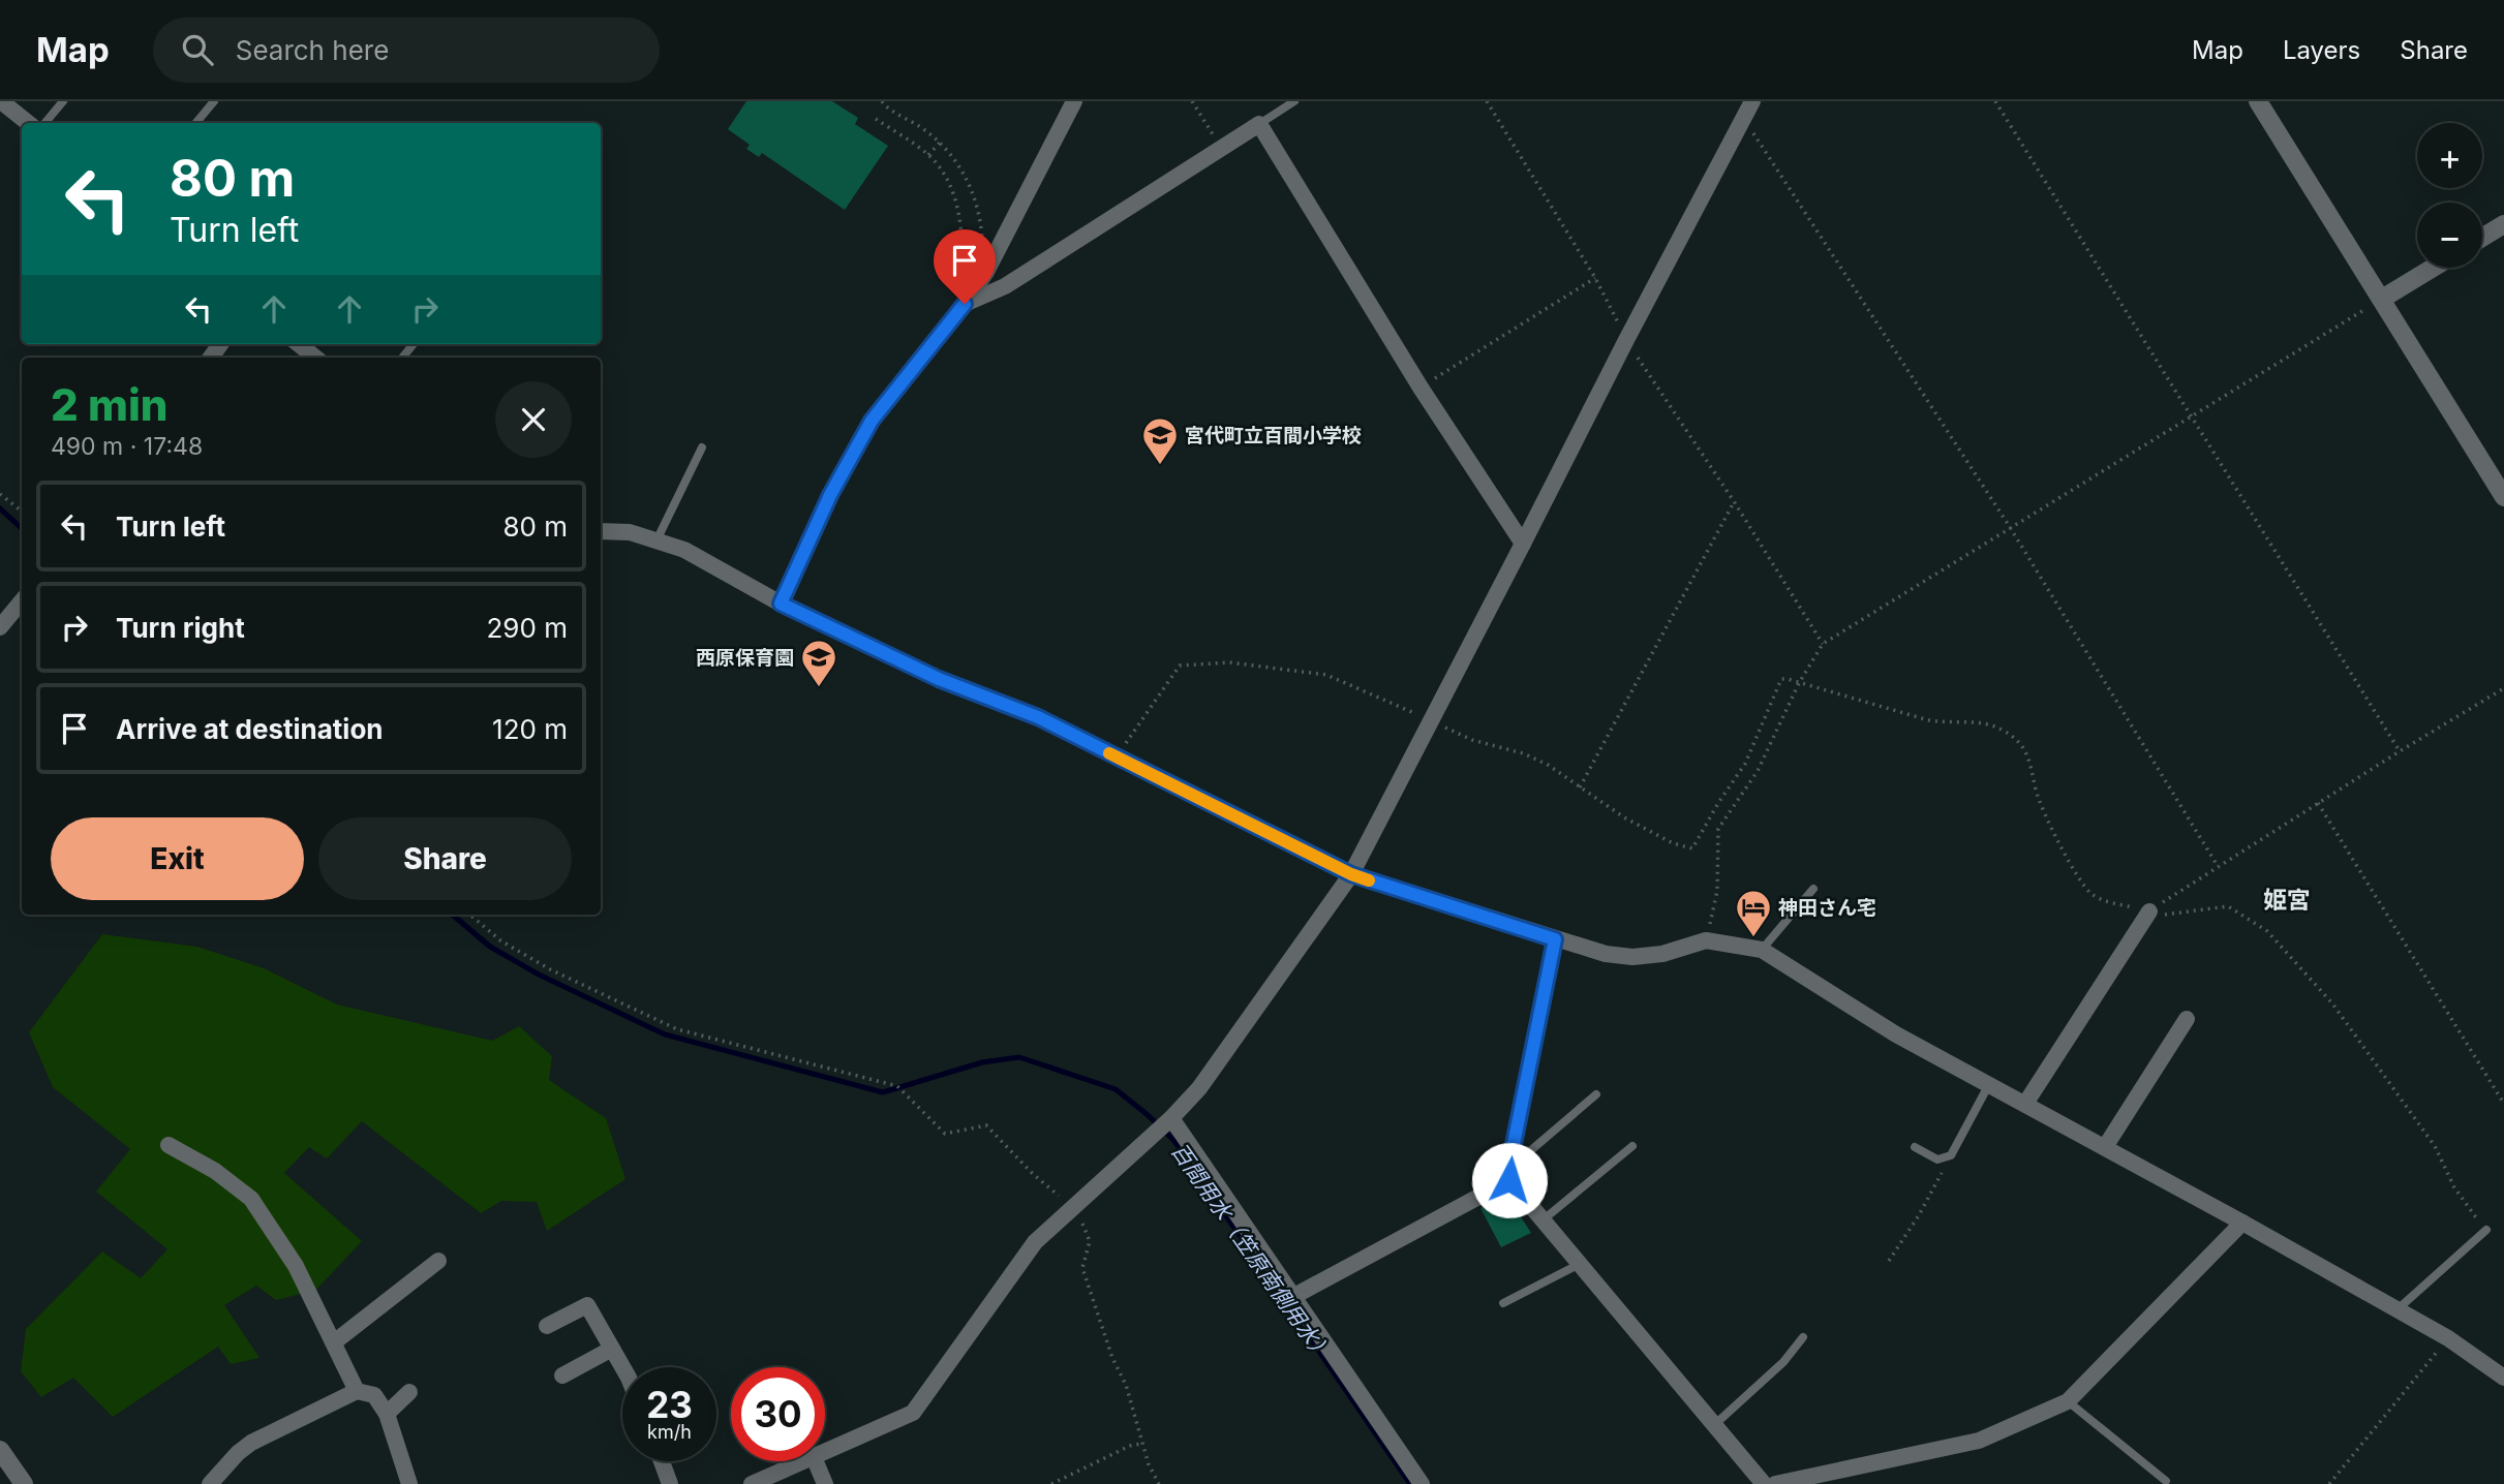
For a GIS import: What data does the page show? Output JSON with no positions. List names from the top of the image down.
{
  "districts": ["姫宮"],
  "water": ["百間用水（笠原南側用水）"],
  "places": {
    "school or university": ["宮代町立百間小学校", "西原保育園"],
    "hotel": ["神田さん宅"]
  },
  "page": {
    "header": "Map",
    "search": "Search here",
    "nav": ["Map", "Layers", "Share"],
    "map_buttons": ["+", "−"],
    "turn": ["80 m", "Turn left"],
    "heading": ["2 min", "490 m · 17:48"],
    "list": [
      {
        "name": "Turn left",
        "value": "80 m"
      },
      {
        "name": "Turn right",
        "value": "290 m"
      },
      {
        "name": "Arrive at destination",
        "value": "120 m"
      }
    ],
    "buttons": ["Exit", "Share"],
    "speed": "23 km/h",
    "limit": "30"
  }
}
